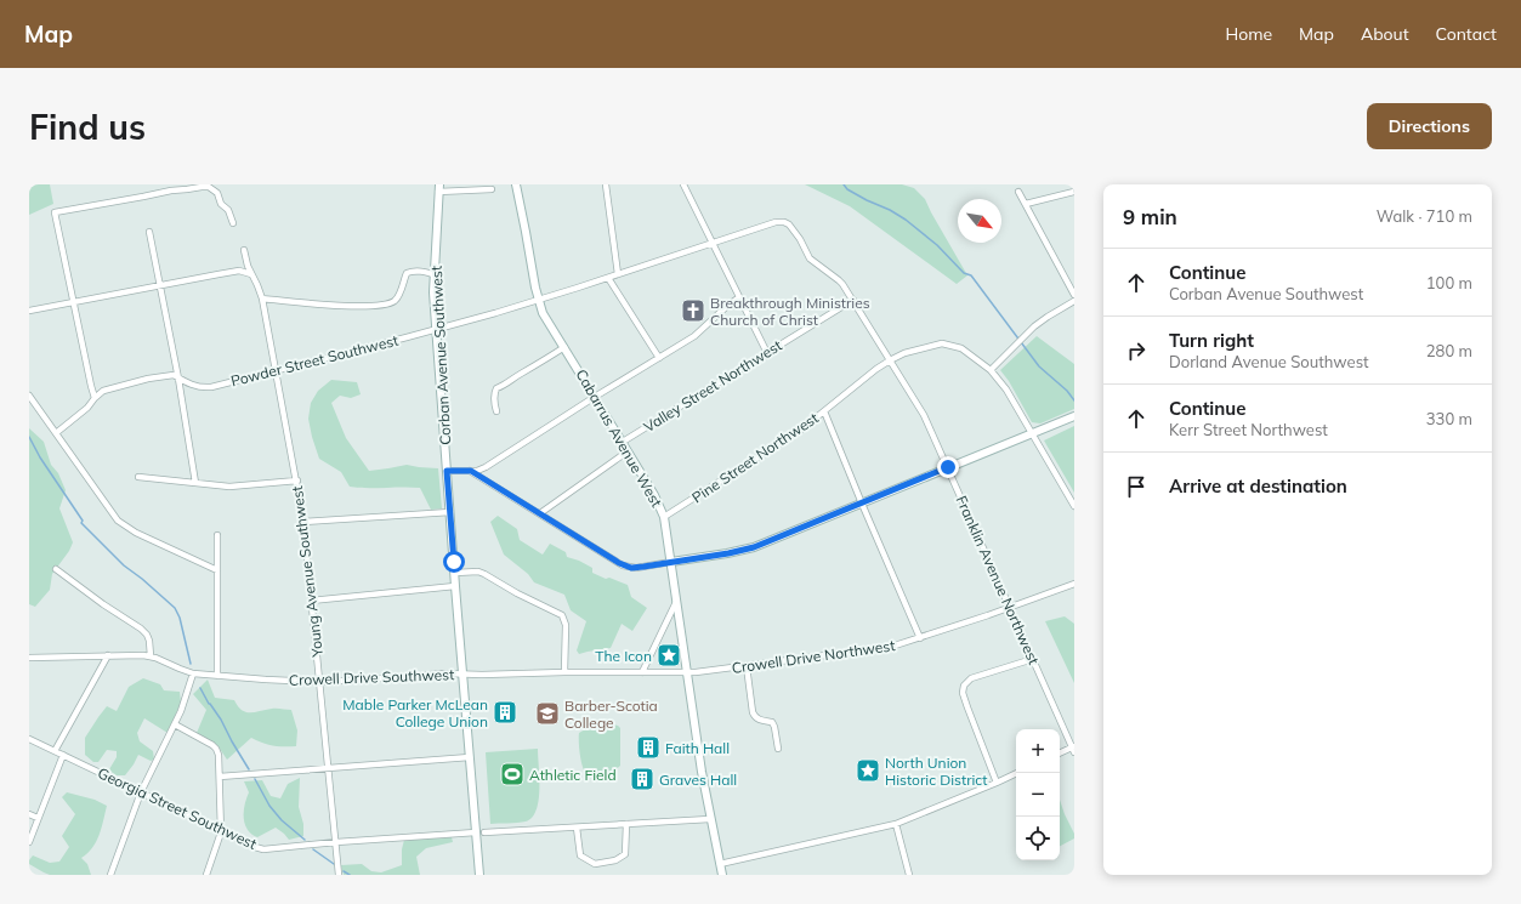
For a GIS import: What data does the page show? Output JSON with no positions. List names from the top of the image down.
{
  "streets": {
    "street": [
      "Corban Avenue Southwest",
      "Powder Street Southwest",
      "Valley Street Northwest",
      "Cabarrus Avenue West",
      "Pine Street Northwest",
      "Young Avenue Southwest",
      "Franklin Avenue Northwest",
      "Crowell Drive Northwest",
      "Crowell Drive Southwest",
      "Georgia Street Southwest"
    ]
  },
  "crossings": [
    ["Corban Avenue Southwest", "Powder Street Southwest"],
    ["Corban Avenue Southwest", "Crowell Drive Southwest"],
    ["Corban Avenue Southwest", "Georgia Street Southwest"],
    ["Powder Street Southwest", "Cabarrus Avenue West"],
    ["Powder Street Southwest", "Young Avenue Southwest"],
    ["Powder Street Southwest", "Franklin Avenue Northwest"],
    ["Valley Street Northwest", "Cabarrus Avenue West"],
    ["Valley Street Northwest", "Franklin Avenue Northwest"],
    ["Cabarrus Avenue West", "Pine Street Northwest"],
    ["Cabarrus Avenue West", "Crowell Drive Northwest"],
    ["Cabarrus Avenue West", "Crowell Drive Southwest"],
    ["Cabarrus Avenue West", "Georgia Street Southwest"],
    ["Pine Street Northwest", "Franklin Avenue Northwest"],
    ["Young Avenue Southwest", "Crowell Drive Southwest"],
    ["Young Avenue Southwest", "Georgia Street Southwest"],
    ["Franklin Avenue Northwest", "Crowell Drive Northwest"],
    ["Crowell Drive Northwest", "Crowell Drive Southwest"]
  ],
  "places": {
    "church": ["Breakthrough Ministries Church of Christ"],
    "place": ["The Icon", "North Union Historic District"],
    "building": ["Mable Parker McLean College Union", "Faith Hall", "Graves Hall"],
    "school or university": ["Barber-Scotia College"],
    "sports": ["Athletic Field"]
  },
  "north": "bottom right",
  "page": {
    "header": "Map",
    "nav": [
      "Home",
      "Map",
      "About",
      "Contact"
    ],
    "buttons": "Directions",
    "title": "Find us",
    "heading": ["9 min", "Walk · 710 m"],
    "list": [
      ["Continue", "Corban Avenue Southwest", "100 m"],
      ["Turn right", "Dorland Avenue Southwest", "280 m"],
      ["Continue", "Kerr Street Northwest", "330 m"],
      "Arrive at destination"
    ],
    "map_buttons": ["+", "−"]
  }
}
